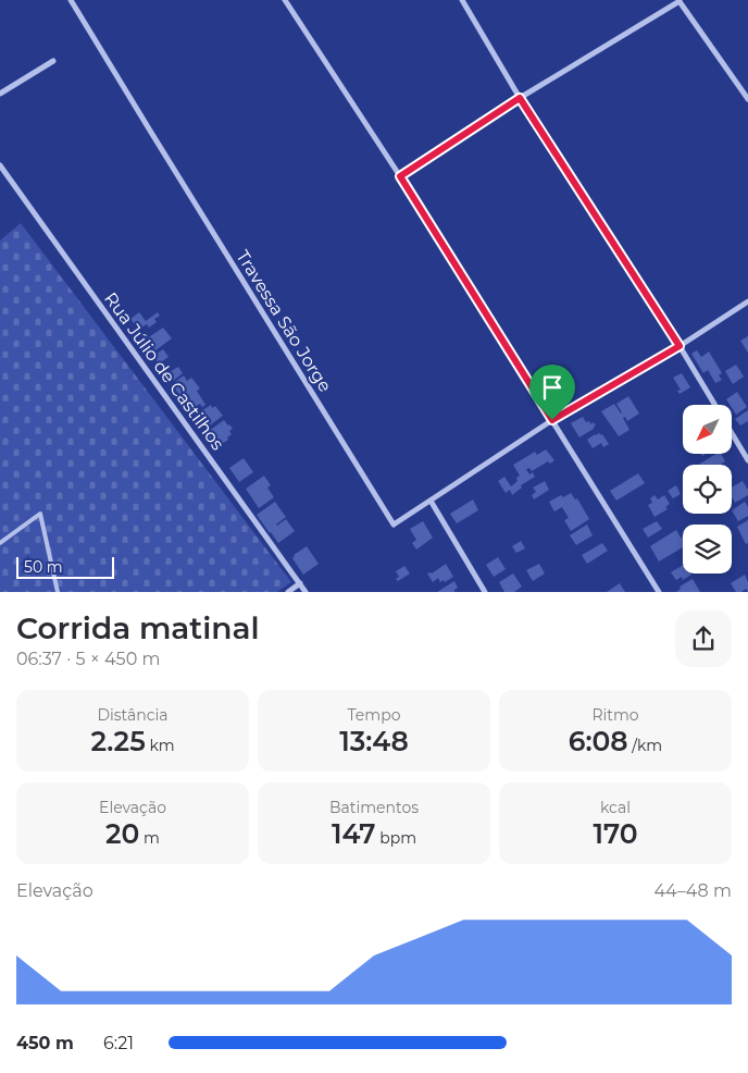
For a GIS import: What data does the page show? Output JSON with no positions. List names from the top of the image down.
{
  "streets": {
    "street": ["Travessa São Jorge", "Rua Júlio de Castilhos"]
  },
  "scale_bar": "50 m",
  "north": "bottom left",
  "page": {
    "scale": "50 m",
    "heading": ["Corrida matinal", "06:37 · 5 × 450 m"],
    "stats": [
      ["Distância", "2.25 km"],
      ["Tempo", "13:48"],
      ["Ritmo", "6:08 /km"],
      ["Elevação", "20 m"],
      ["Batimentos", "147 bpm"],
      ["kcal", "170"]
    ],
    "chart": ["Elevação", "44–48 m"],
    "list": [
      {
        "name": "450 m",
        "note": "6:21"
      }
    ]
  }
}
